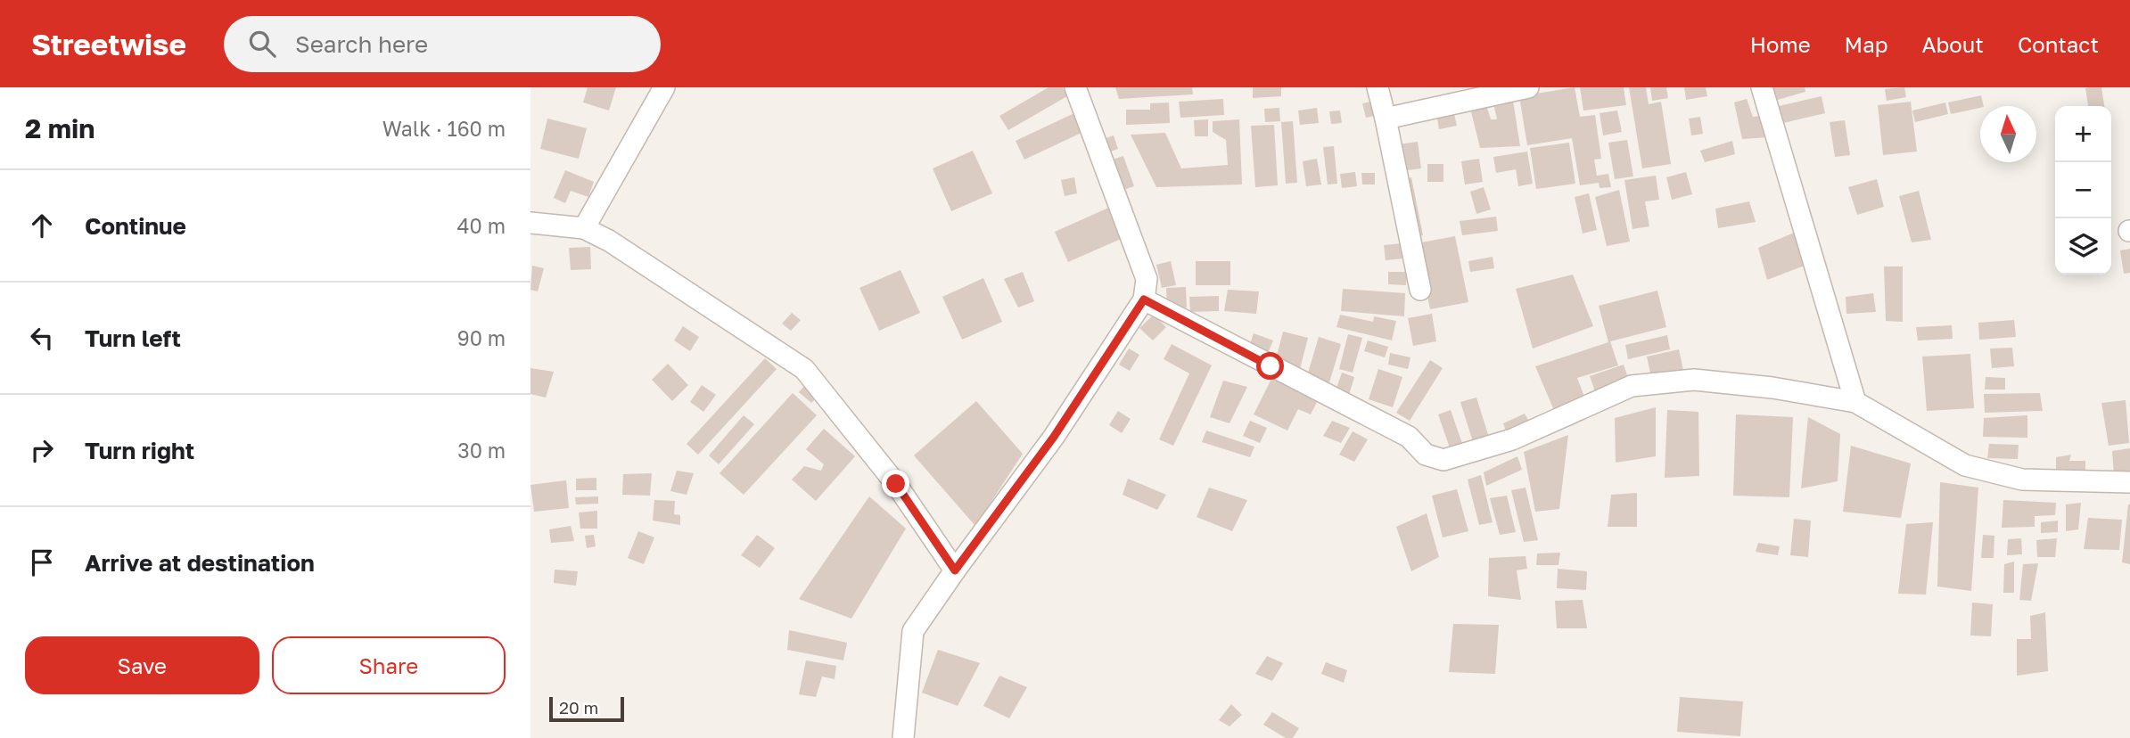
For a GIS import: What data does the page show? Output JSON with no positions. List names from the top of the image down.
{
  "scale_bar": "20 m",
  "north": "top",
  "page": {
    "header": "Streetwise",
    "search": "Search here",
    "nav": [
      "Home",
      "Map",
      "About",
      "Contact"
    ],
    "heading": ["2 min", "Walk · 160 m"],
    "map_buttons": ["+", "−"],
    "list": [
      ["Continue", "40 m"],
      ["Turn left", "90 m"],
      ["Turn right", "30 m"],
      "Arrive at destination"
    ],
    "buttons": ["Save", "Share"],
    "scale": "20 m"
  }
}
